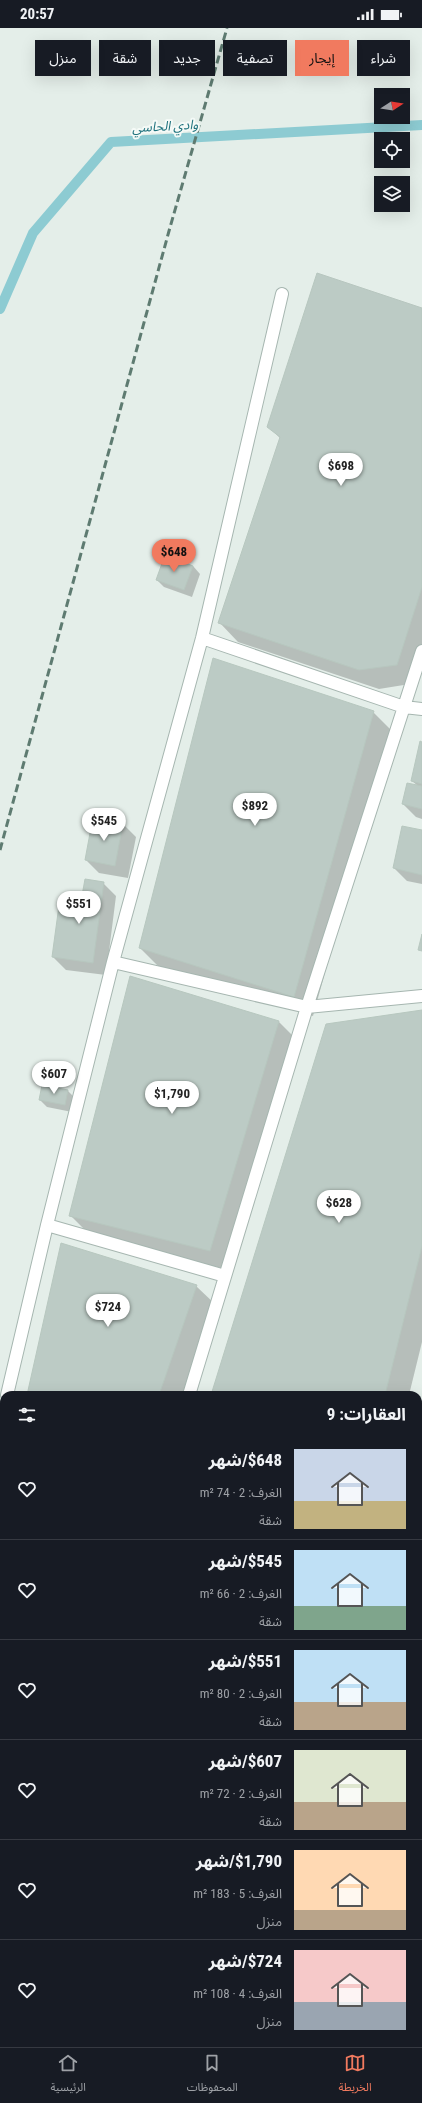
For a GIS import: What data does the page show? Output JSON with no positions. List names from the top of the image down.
{
  "water": ["وادي الحاسي"],
  "north": "right",
  "page": {
    "status": "20:57",
    "chip": [
      "شراء",
      "إيجار",
      "تصفية",
      "جديد",
      "شقة",
      "منزل"
    ],
    "price": [
      "$698",
      "$648",
      "$892",
      "$545",
      "$551",
      "$607",
      "$1,790",
      "$628",
      "$724"
    ],
    "heading": "العقارات: 9",
    "list": [
      {
        "name": "$648/شهر",
        "note": "الغرف: 2 · 74 m² · شقة"
      },
      {
        "name": "$545/شهر",
        "note": "الغرف: 2 · 66 m² · شقة"
      },
      {
        "name": "$551/شهر",
        "note": "الغرف: 2 · 80 m² · شقة"
      },
      {
        "name": "$607/شهر",
        "note": "الغرف: 2 · 72 m² · شقة"
      },
      {
        "name": "$1,790/شهر",
        "note": "الغرف: 5 · 183 m² · منزل"
      },
      {
        "name": "$724/شهر",
        "note": "الغرف: 4 · 108 m² · منزل"
      }
    ],
    "tabs": ["الخريطة", "المحفوظات", "الرئيسية"]
  }
}
